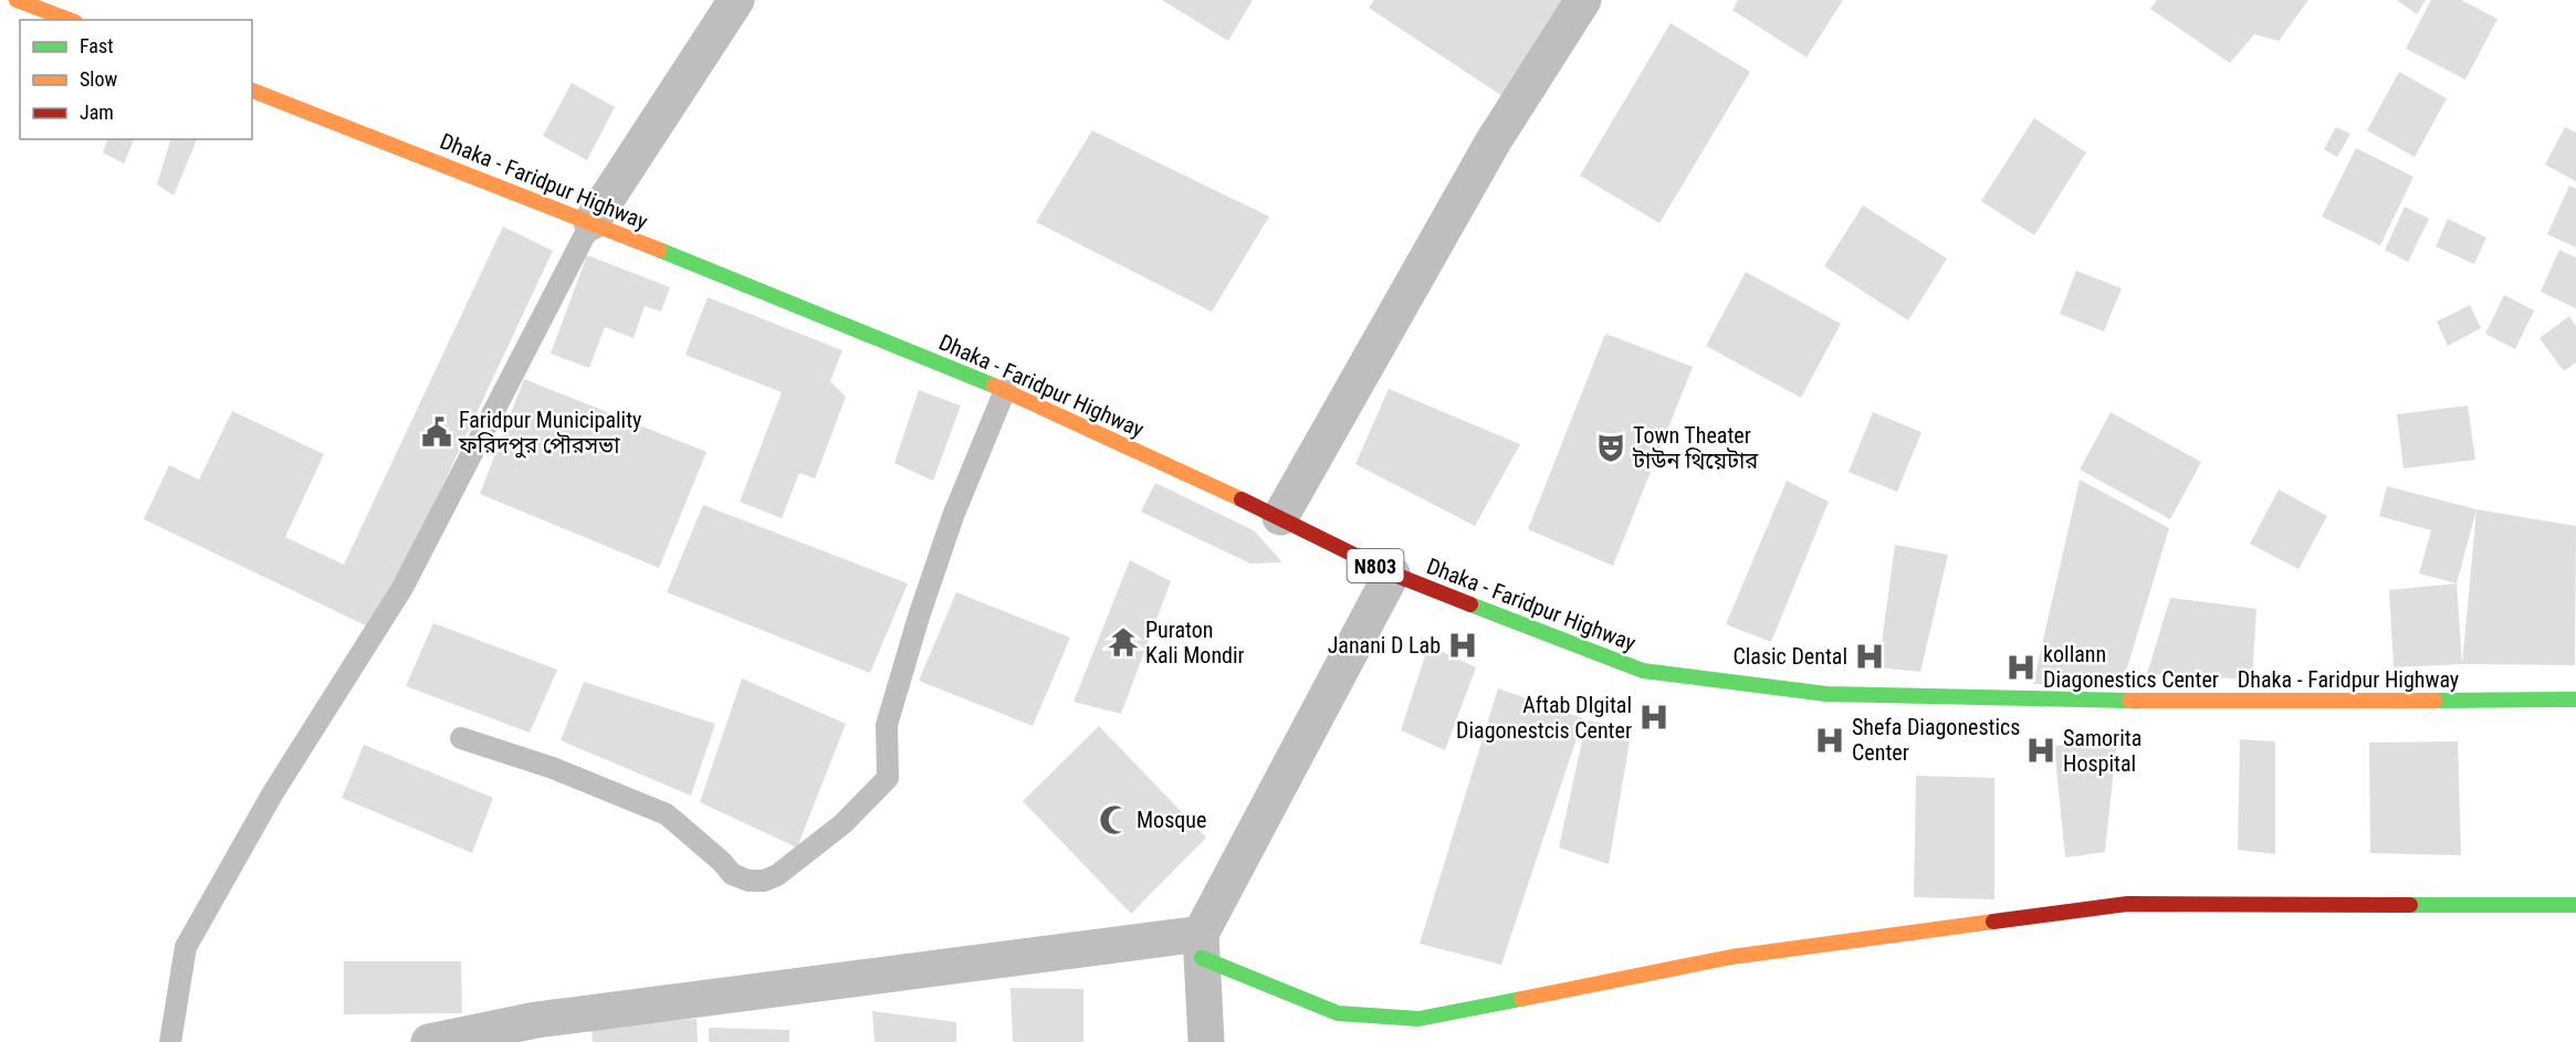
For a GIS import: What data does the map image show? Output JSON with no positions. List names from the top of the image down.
{
  "streets": {
    "main road": ["Dhaka - Faridpur Highway", "N803"]
  },
  "places": {
    "public building": ["Faridpur Municipality ফরিদপুর পৌরসভা"],
    "theatre": ["Town Theater টাউন থিয়েটার"],
    "temple": ["Puraton Kali Mondir"],
    "hospital": [
      "Janani D Lab",
      "Clasic Dental",
      "kollann Diagonestics Center",
      "Aftab DIgital Diagonestcis Center",
      "Shefa Diagonestics Center",
      "Samorita Hospital"
    ],
    "mosque": ["Mosque"]
  },
  "legend": ["Fast", "Slow", "Jam"]
}
